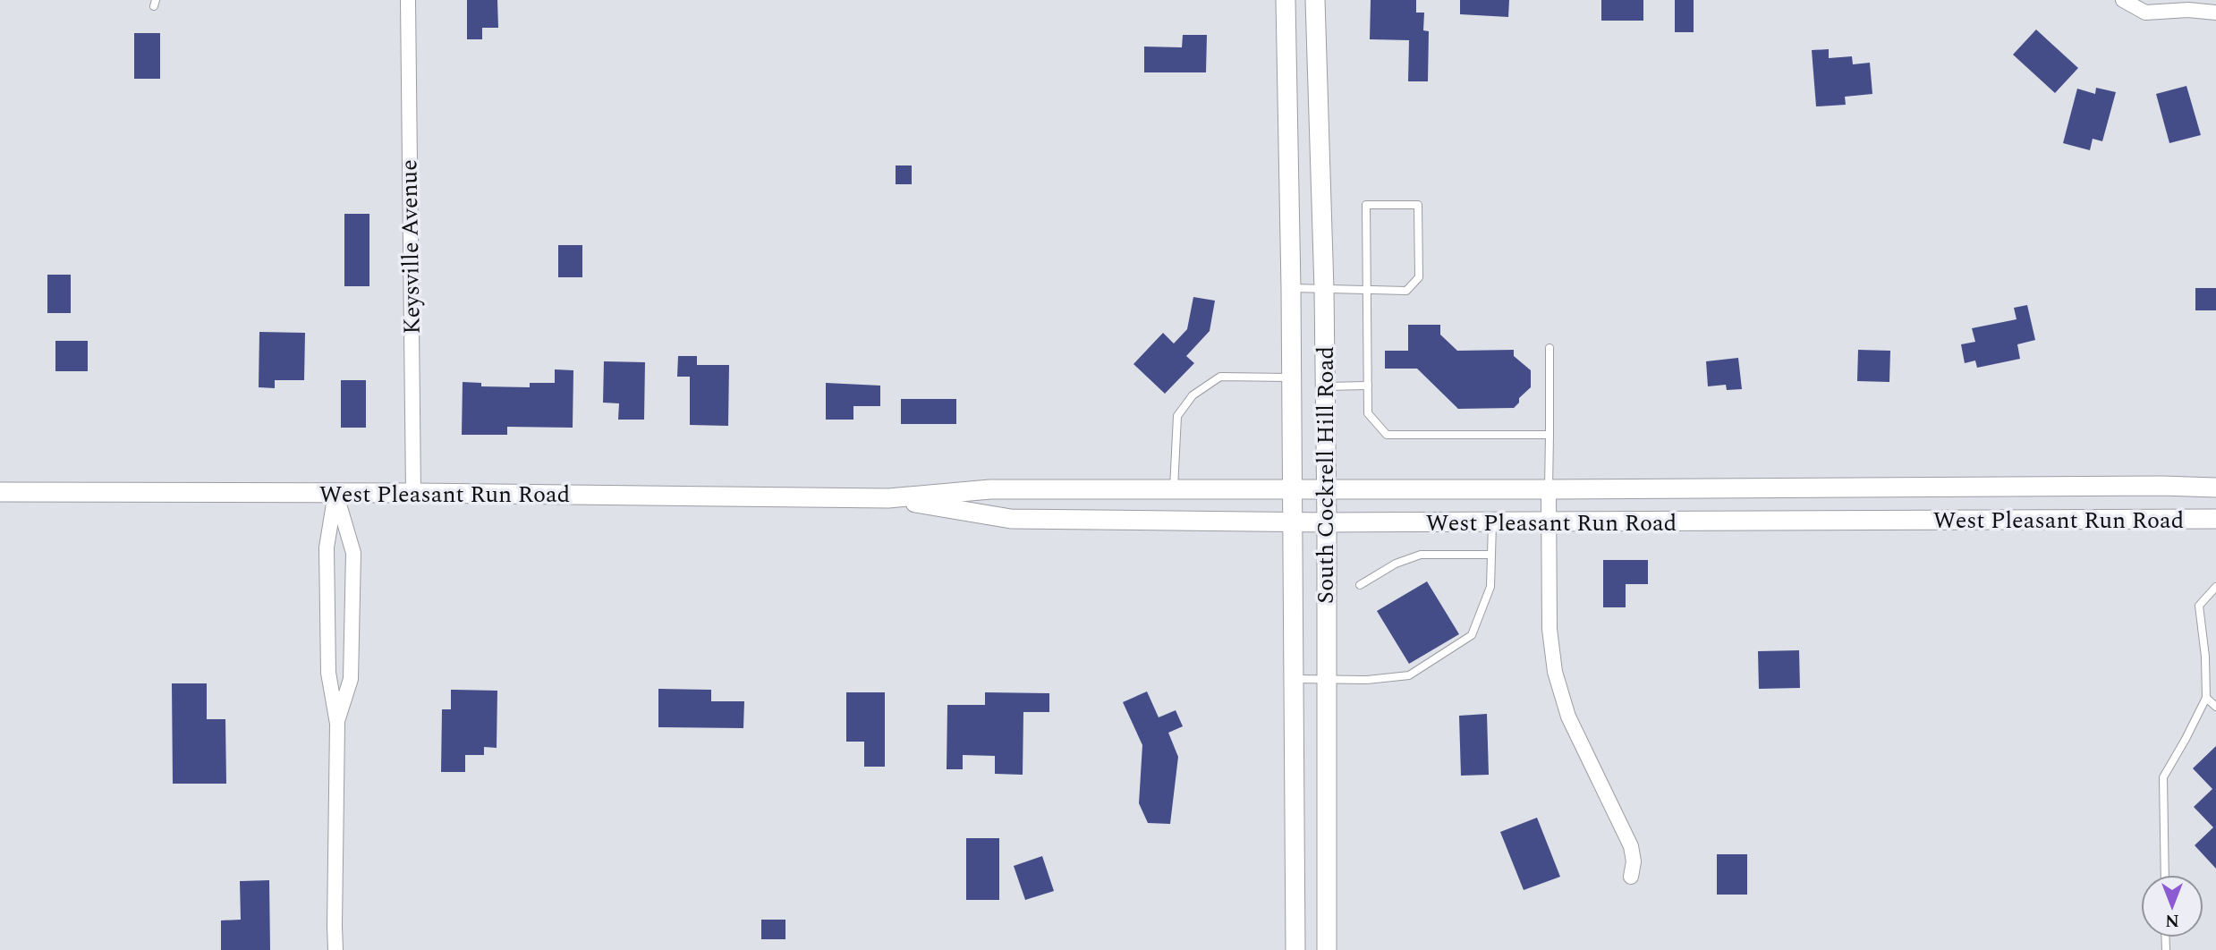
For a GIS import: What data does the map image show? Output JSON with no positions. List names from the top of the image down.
{
  "streets": {
    "main road": ["South Cockrell Hill Road", "West Pleasant Run Road"],
    "street": ["Keysville Avenue"]
  },
  "crossings": [
    ["Keysville Avenue", "West Pleasant Run Road"],
    ["South Cockrell Hill Road", "West Pleasant Run Road"]
  ],
  "north": "bottom"
}
